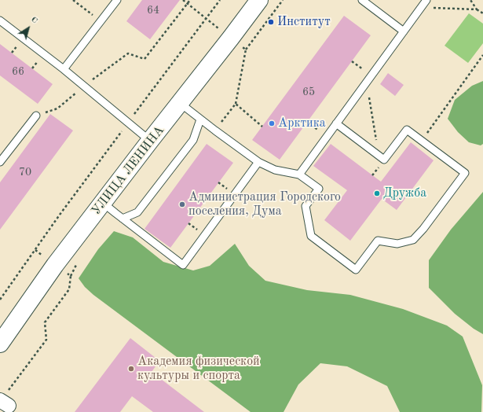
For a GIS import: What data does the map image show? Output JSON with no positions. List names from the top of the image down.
{
  "streets": {
    "street": ["УЛИЦА ЛЕНИНА"]
  },
  "places": [
    "Институт",
    "Арктика",
    "Дружба",
    "Администрация Городского поселения, Дума",
    "Академия физической культуры и спорта"
  ],
  "house_numbers": [
    "64",
    "66",
    "65",
    "70"
  ],
  "north": "top right"
}
